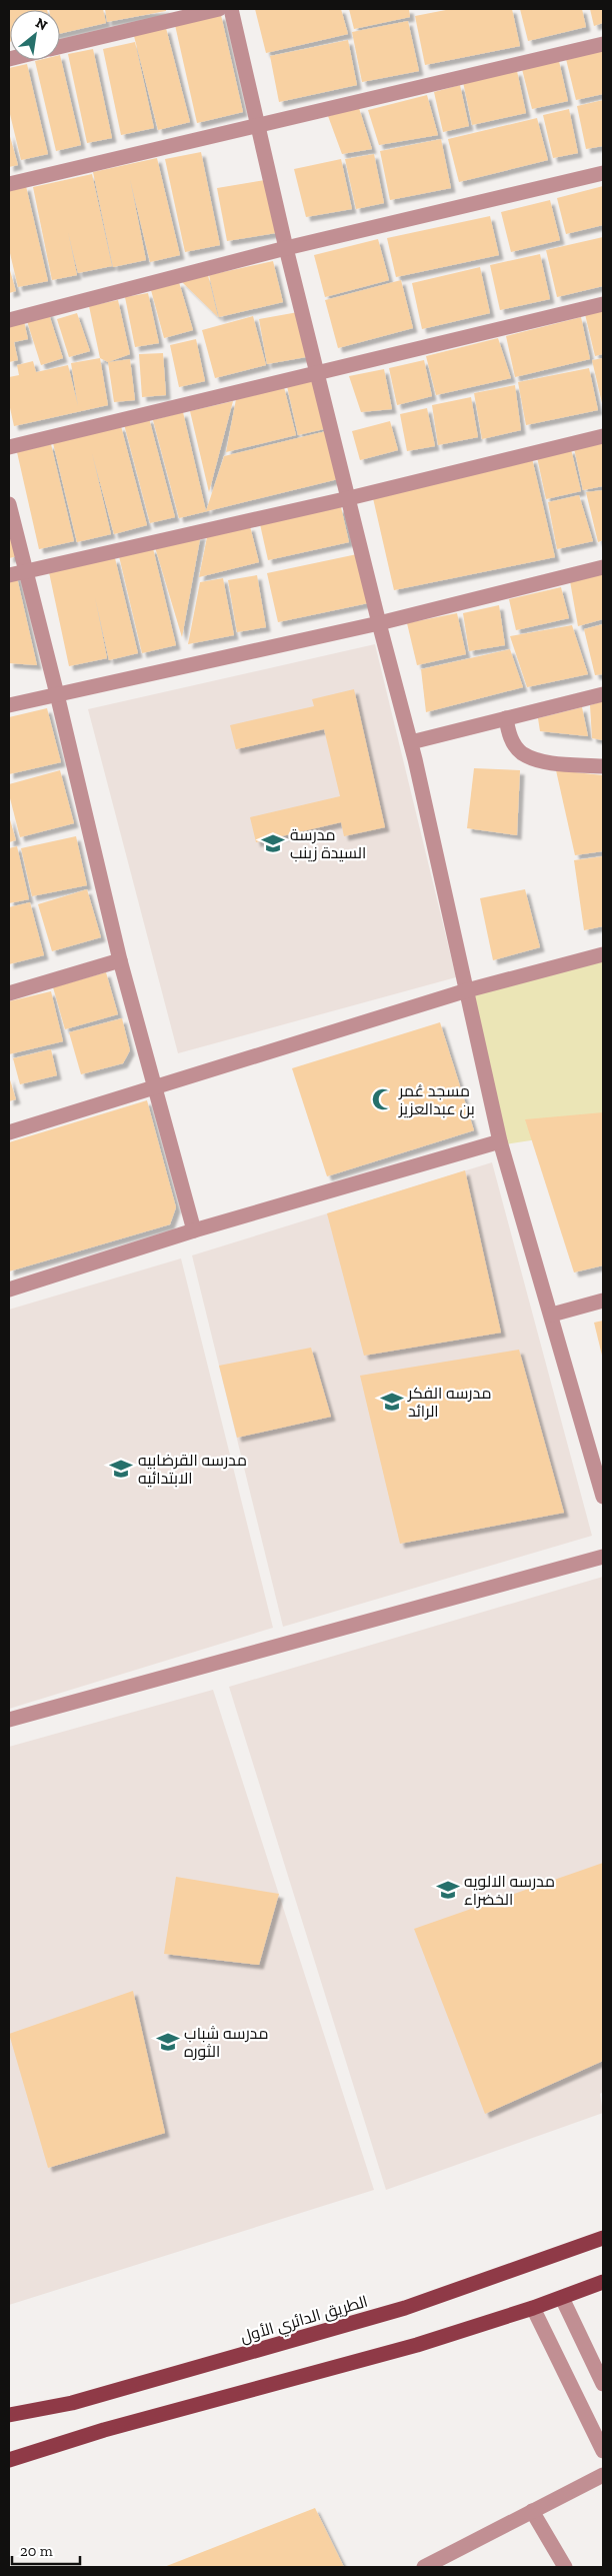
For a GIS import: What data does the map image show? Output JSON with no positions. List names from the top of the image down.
{
  "streets": {
    "main road": ["الطريق الدائري الأول"]
  },
  "places": {
    "school or university": [
      "مدرسة السيدة زينب",
      "مدرسه الفكر الرائد",
      "مدرسه القرضابيه الابتدائيه",
      "مدرسه الالويه الخضراء",
      "مدرسه شباب الثوره"
    ],
    "mosque": ["مسجد عُمر بن عبدالعزيز"]
  },
  "scale_bar": "20 m",
  "north": "top right"
}
